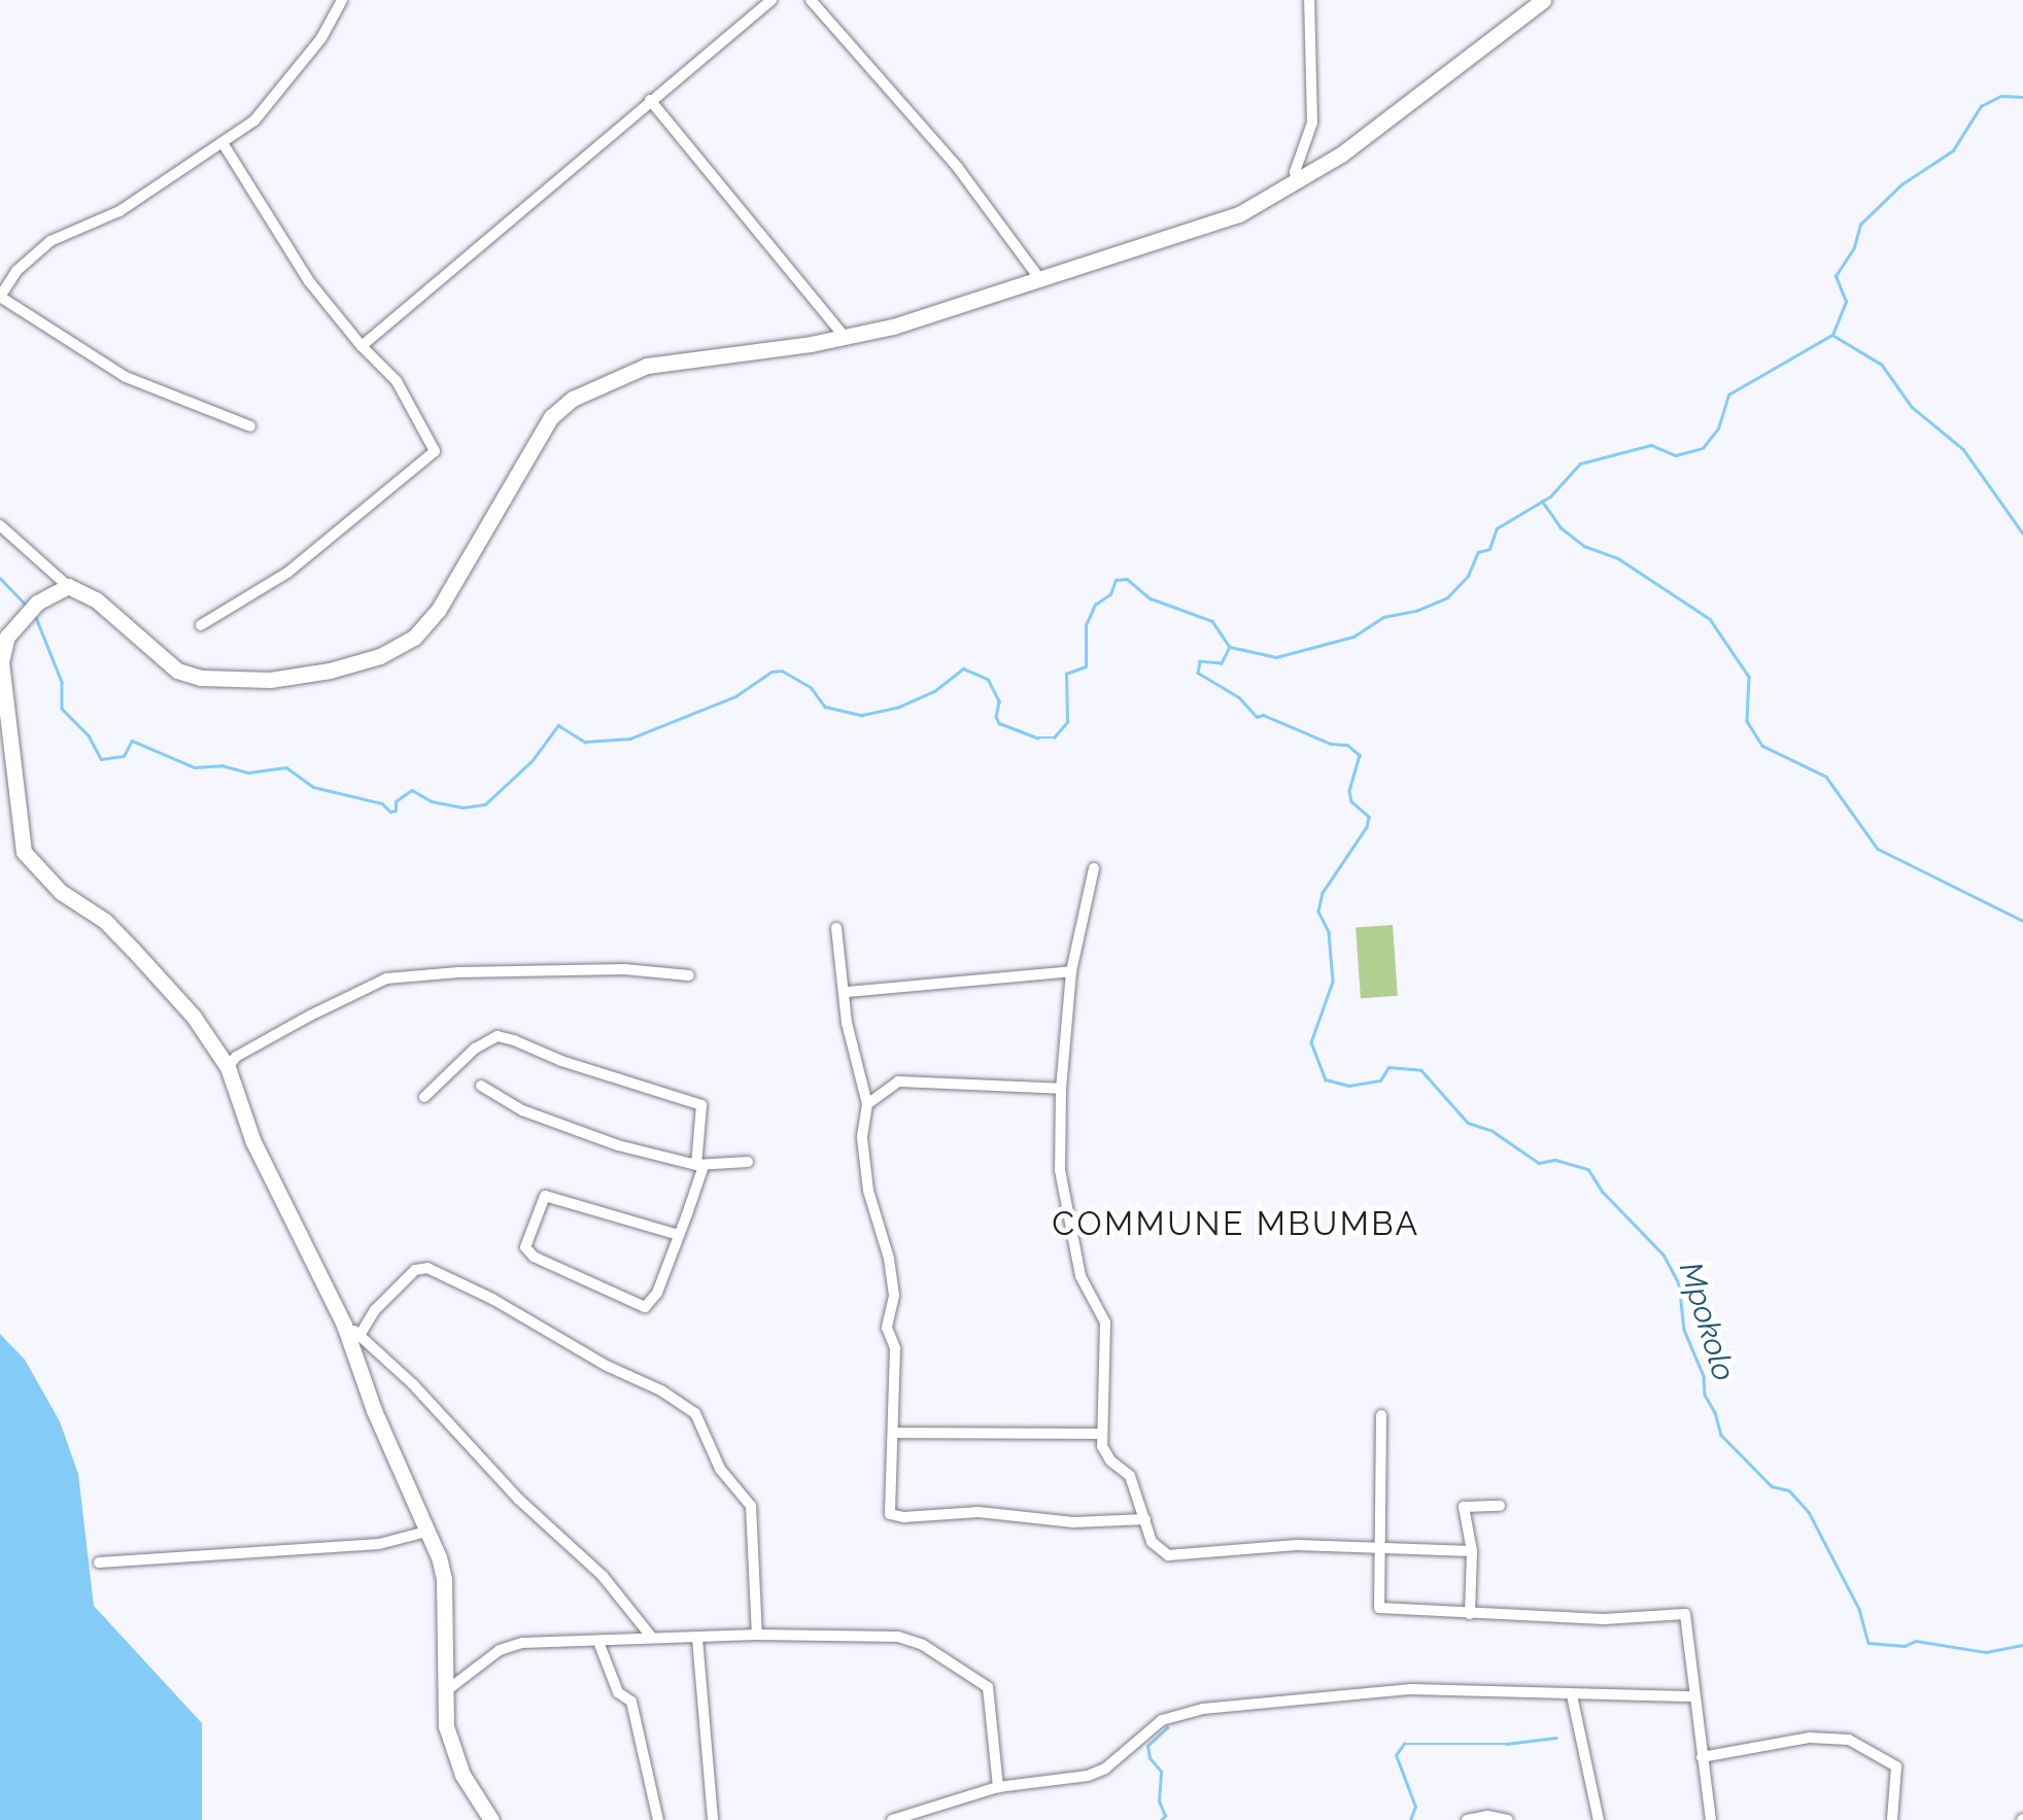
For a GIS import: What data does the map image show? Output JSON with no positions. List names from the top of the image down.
{
  "districts": ["COMMUNE MBUMBA"],
  "water": ["Mpokolo"]
}
